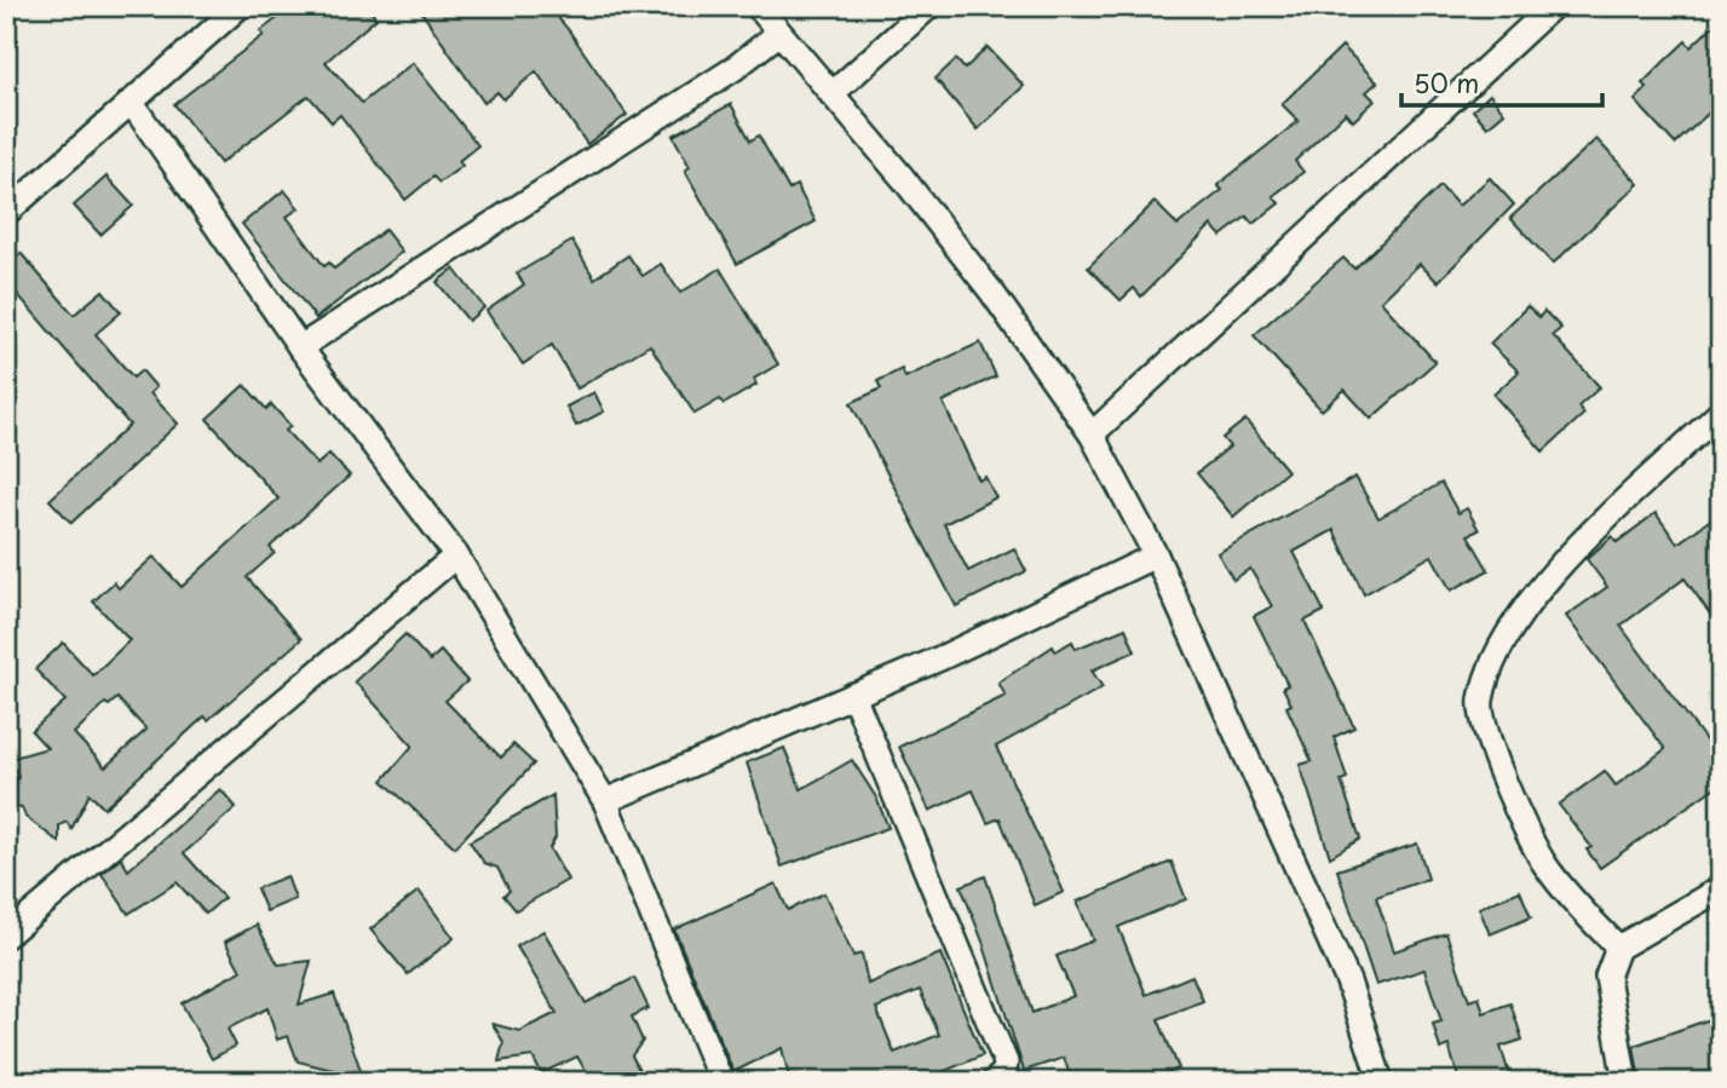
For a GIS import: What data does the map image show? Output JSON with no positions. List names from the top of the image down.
{
  "scale_bar": "50 m"
}
